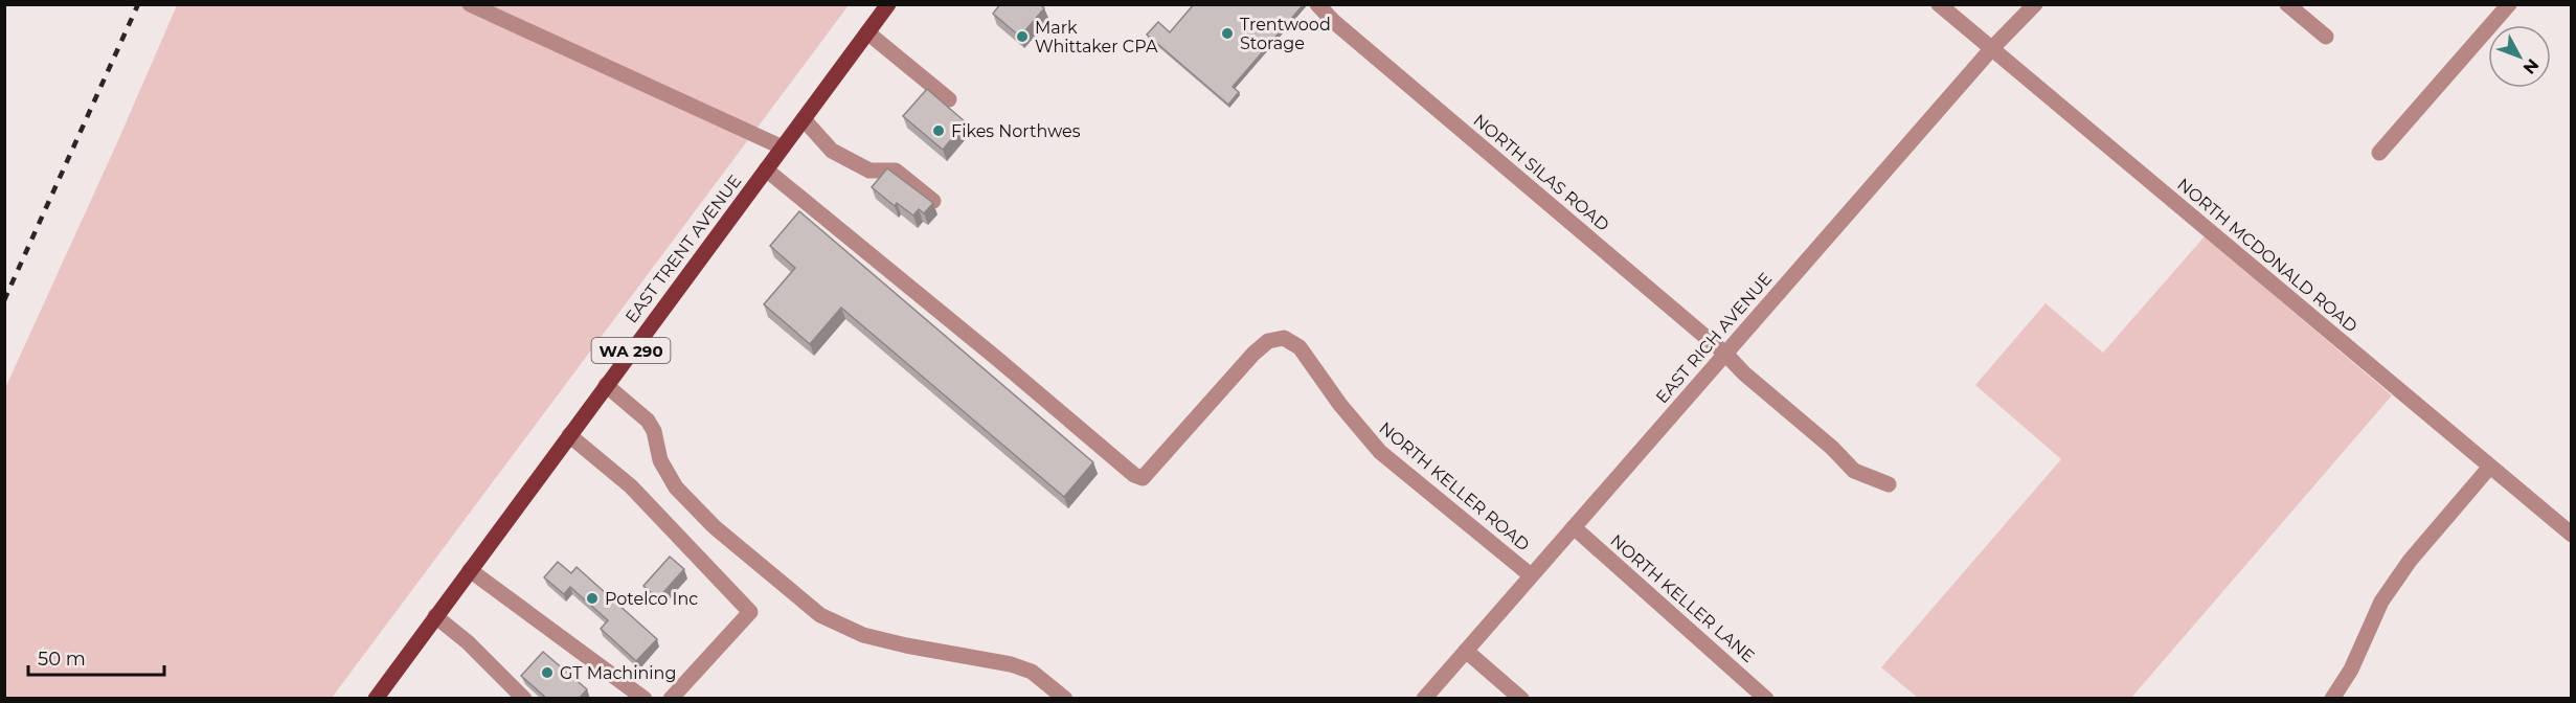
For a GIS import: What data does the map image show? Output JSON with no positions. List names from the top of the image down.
{
  "streets": {
    "main road": ["EAST TRENT AVENUE", "WA 290"],
    "street": [
      "NORTH SILAS ROAD",
      "NORTH MCDONALD ROAD",
      "EAST RICH AVENUE",
      "NORTH KELLER ROAD",
      "NORTH KELLER LANE"
    ]
  },
  "crossings": [
    ["NORTH SILAS ROAD", "EAST RICH AVENUE"],
    ["EAST TRENT AVENUE", "NORTH KELLER ROAD"],
    ["NORTH MCDONALD ROAD", "EAST RICH AVENUE"],
    ["EAST RICH AVENUE", "NORTH KELLER ROAD"],
    ["EAST RICH AVENUE", "NORTH KELLER LANE"]
  ],
  "places": [
    "Trentwood Storage",
    "Mark Whittaker CPA",
    "Fikes Northwes",
    "Potelco Inc",
    "GT Machining"
  ],
  "scale_bar": "50 m",
  "north": "bottom right"
}
